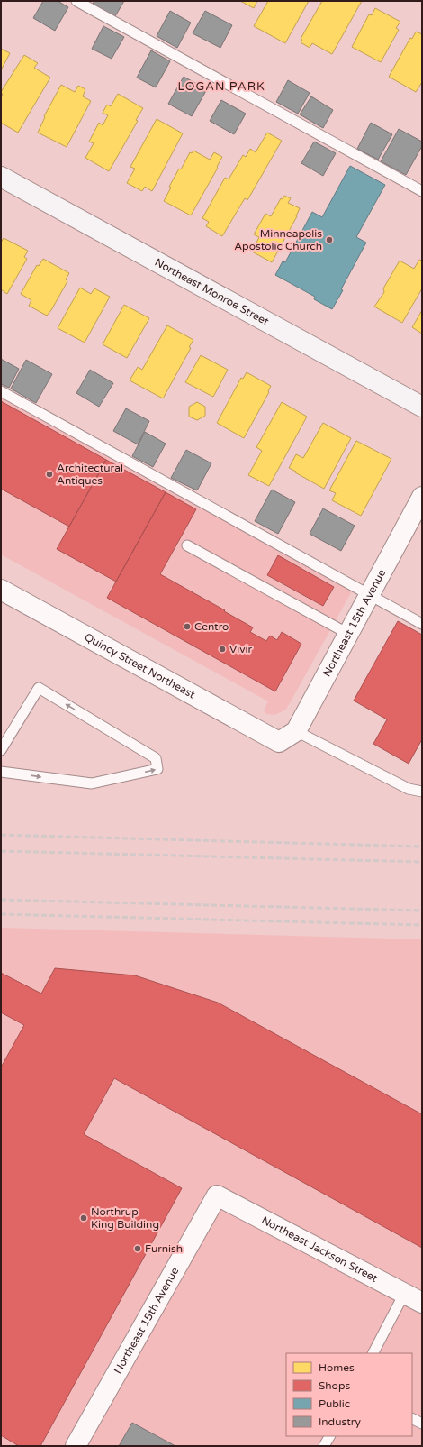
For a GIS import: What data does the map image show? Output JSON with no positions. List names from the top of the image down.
{
  "streets": {
    "street": [
      "Northeast Monroe Street",
      "Northeast 15th Avenue",
      "Quincy Street Northeast",
      "Northeast Jackson Street"
    ]
  },
  "crossings": [
    ["Northeast 15th Avenue", "Quincy Street Northeast"],
    ["Northeast 15th Avenue", "Northeast Jackson Street"]
  ],
  "districts": ["LOGAN PARK"],
  "places": [
    "Minneapolis Apostolic Church",
    "Architectural Antiques",
    "Centro",
    "Vivir",
    "Northrup King Building",
    "Furnish"
  ],
  "legend": [
    "Homes",
    "Shops",
    "Public",
    "Industry"
  ]
}
